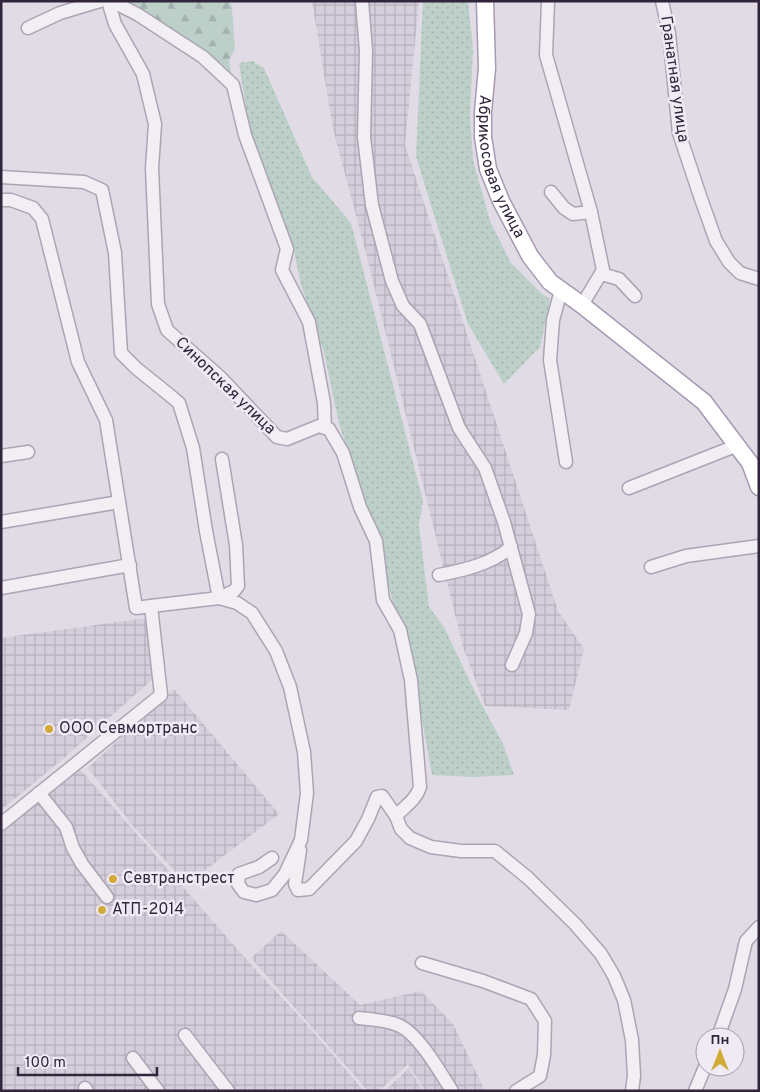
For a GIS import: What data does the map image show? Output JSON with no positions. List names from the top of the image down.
{
  "streets": {
    "main road": ["Абрикосовая улица"],
    "street": ["Гранатная улица", "Синопская улица"]
  },
  "places": ["ООО Севмортранс", "Севтранстрест", "АТП-2014"],
  "scale_bar": "100 m",
  "north": "top"
}
